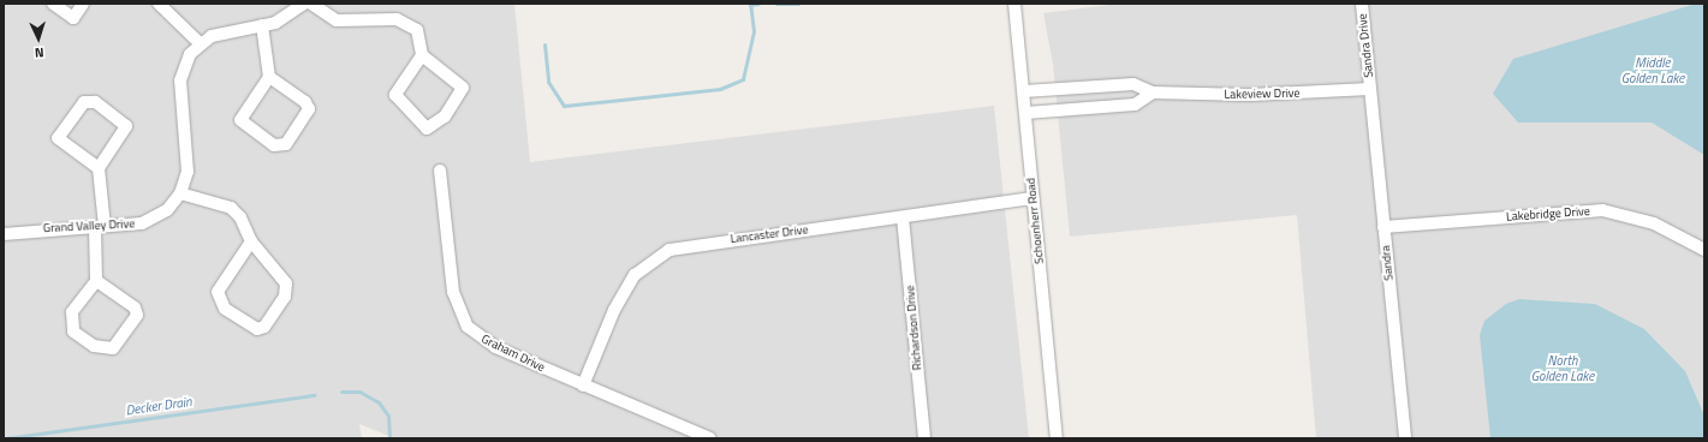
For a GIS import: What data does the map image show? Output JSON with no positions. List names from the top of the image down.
{
  "streets": {
    "street": [
      "Sandra Drive",
      "Lakeview Drive",
      "Lakebridge Drive",
      "Schoenherr Road",
      "Grand Valley Drive",
      "Lancaster Drive",
      "Sandra",
      "Richardson Drive",
      "Graham Drive"
    ]
  },
  "crossings": [
    ["Sandra Drive", "Lakeview Drive"],
    ["Sandra Drive", "Sandra"],
    ["Lakeview Drive", "Schoenherr Road"],
    ["Lakeview Drive", "Sandra"],
    ["Lakebridge Drive", "Sandra"],
    ["Schoenherr Road", "Lancaster Drive"],
    ["Lancaster Drive", "Richardson Drive"],
    ["Lancaster Drive", "Graham Drive"]
  ],
  "water": ["Middle Golden Lake", "North Golden Lake", "Decker Drain"],
  "north": "bottom"
}
